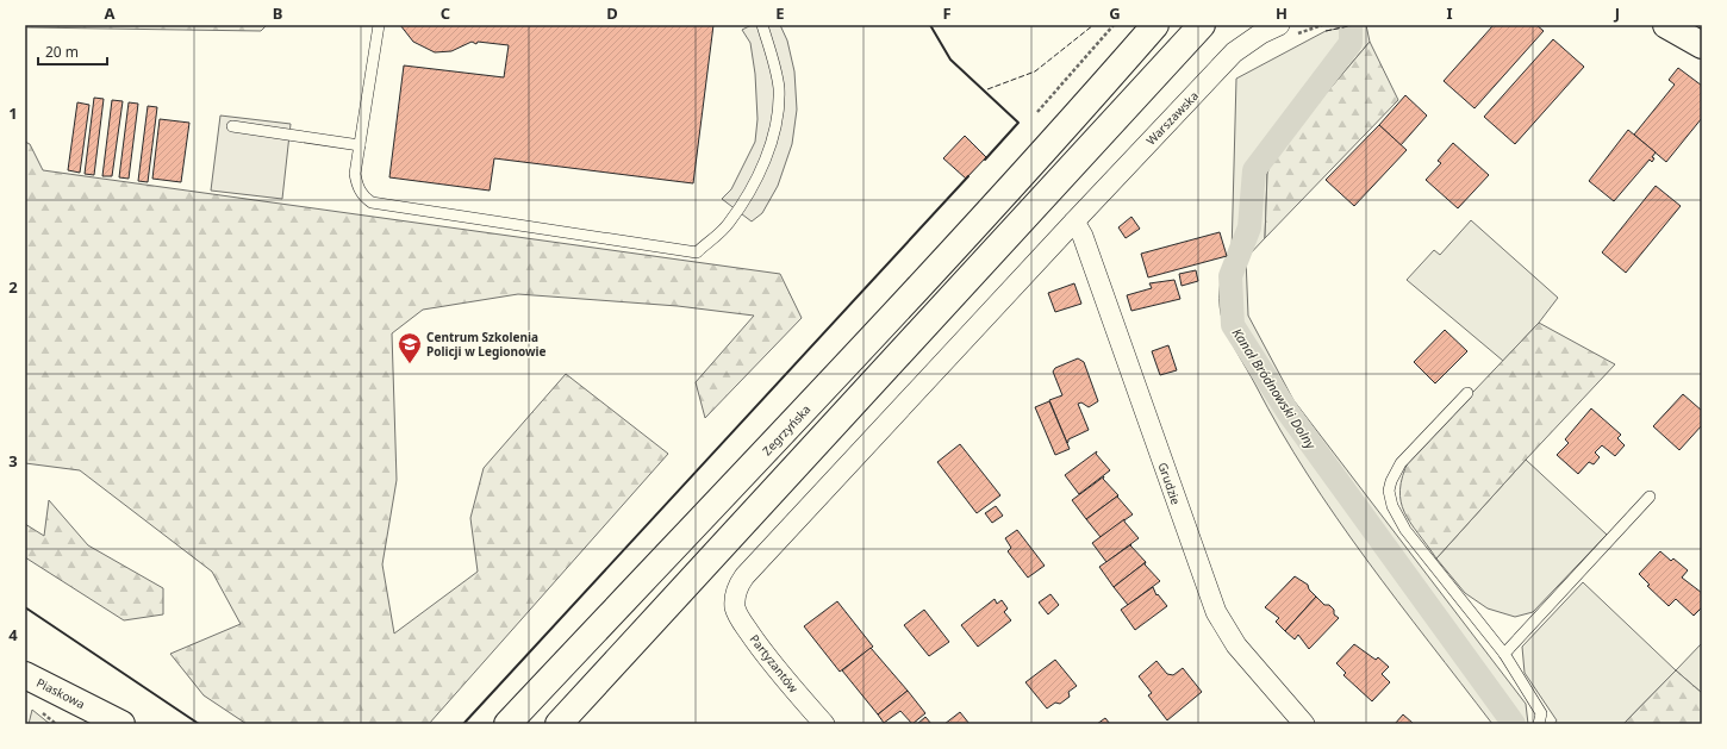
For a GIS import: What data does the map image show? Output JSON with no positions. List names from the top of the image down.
{
  "streets": {
    "main road": ["Zegrzyńska", "Piaskowa"],
    "street": ["Warszawska", "Grudzie", "Partyzantów"]
  },
  "crossings": [
    ["Warszawska", "Grudzie"],
    ["Warszawska", "Partyzantów"],
    ["Grudzie", "Partyzantów"]
  ],
  "water": ["Kanał Bródnowski Dolny"],
  "places": {
    "school or university": ["Centrum Szkolenia Policji w Legionowie"]
  },
  "scale_bar": "20 m",
  "grid": {
    "columns": [
      "A",
      "B",
      "C",
      "D",
      "E",
      "F",
      "G",
      "H",
      "I",
      "J"
    ],
    "rows": [
      "1",
      "2",
      "3",
      "4"
    ]
  }
}
